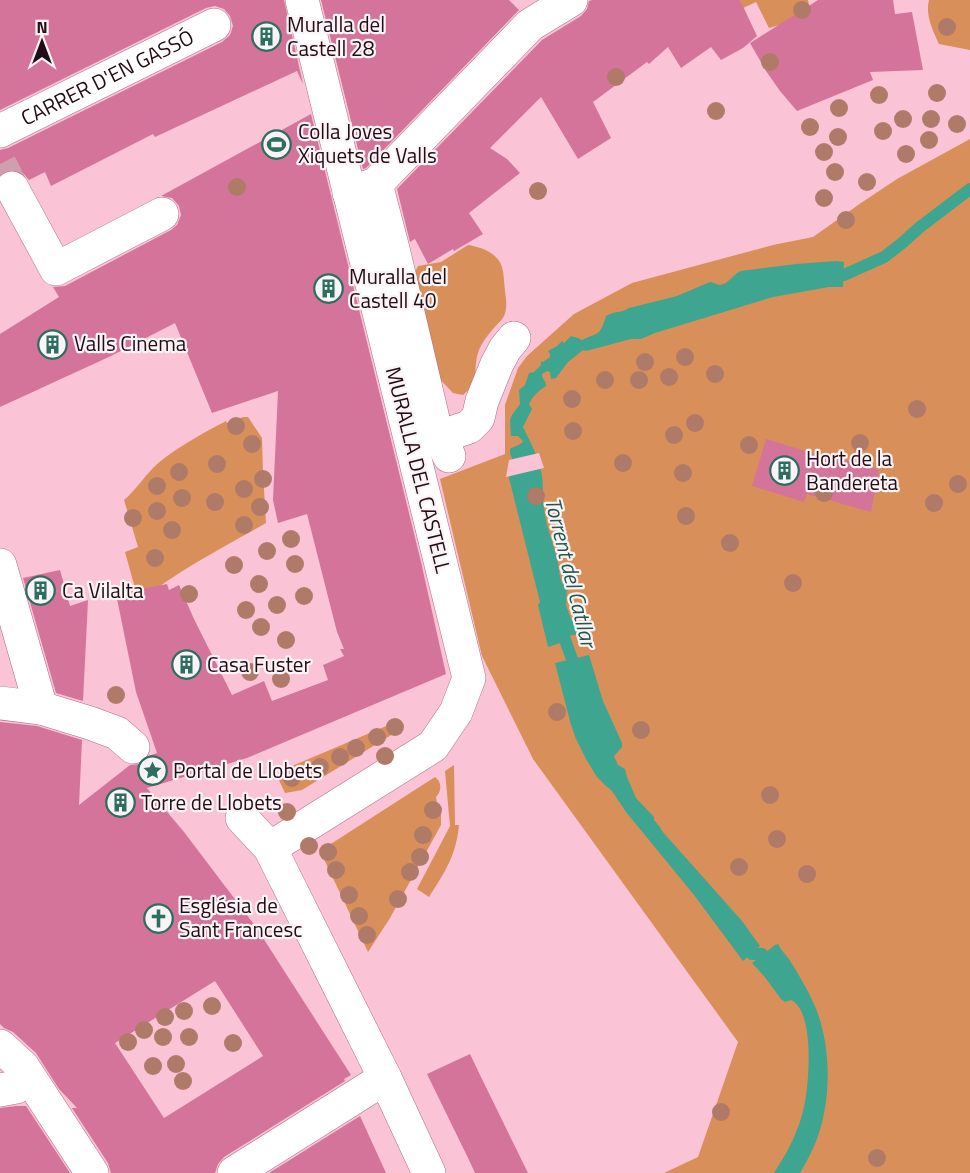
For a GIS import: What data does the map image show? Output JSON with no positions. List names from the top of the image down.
{
  "streets": {
    "street": ["CARRER D'EN GASSÓ", "MURALLA DEL CASTELL"]
  },
  "water": ["Torrent del Catllar"],
  "places": {
    "building": [
      "Muralla del Castell 28",
      "Muralla del Castell 40",
      "Valls Cinema",
      "Hort de la Bandereta",
      "Ca Vilalta",
      "Casa Fuster",
      "Torre de Llobets"
    ],
    "sports": ["Colla Joves Xiquets de Valls"],
    "place": ["Portal de Llobets"],
    "church": ["Església de Sant Francesc"]
  },
  "north": "top"
}
